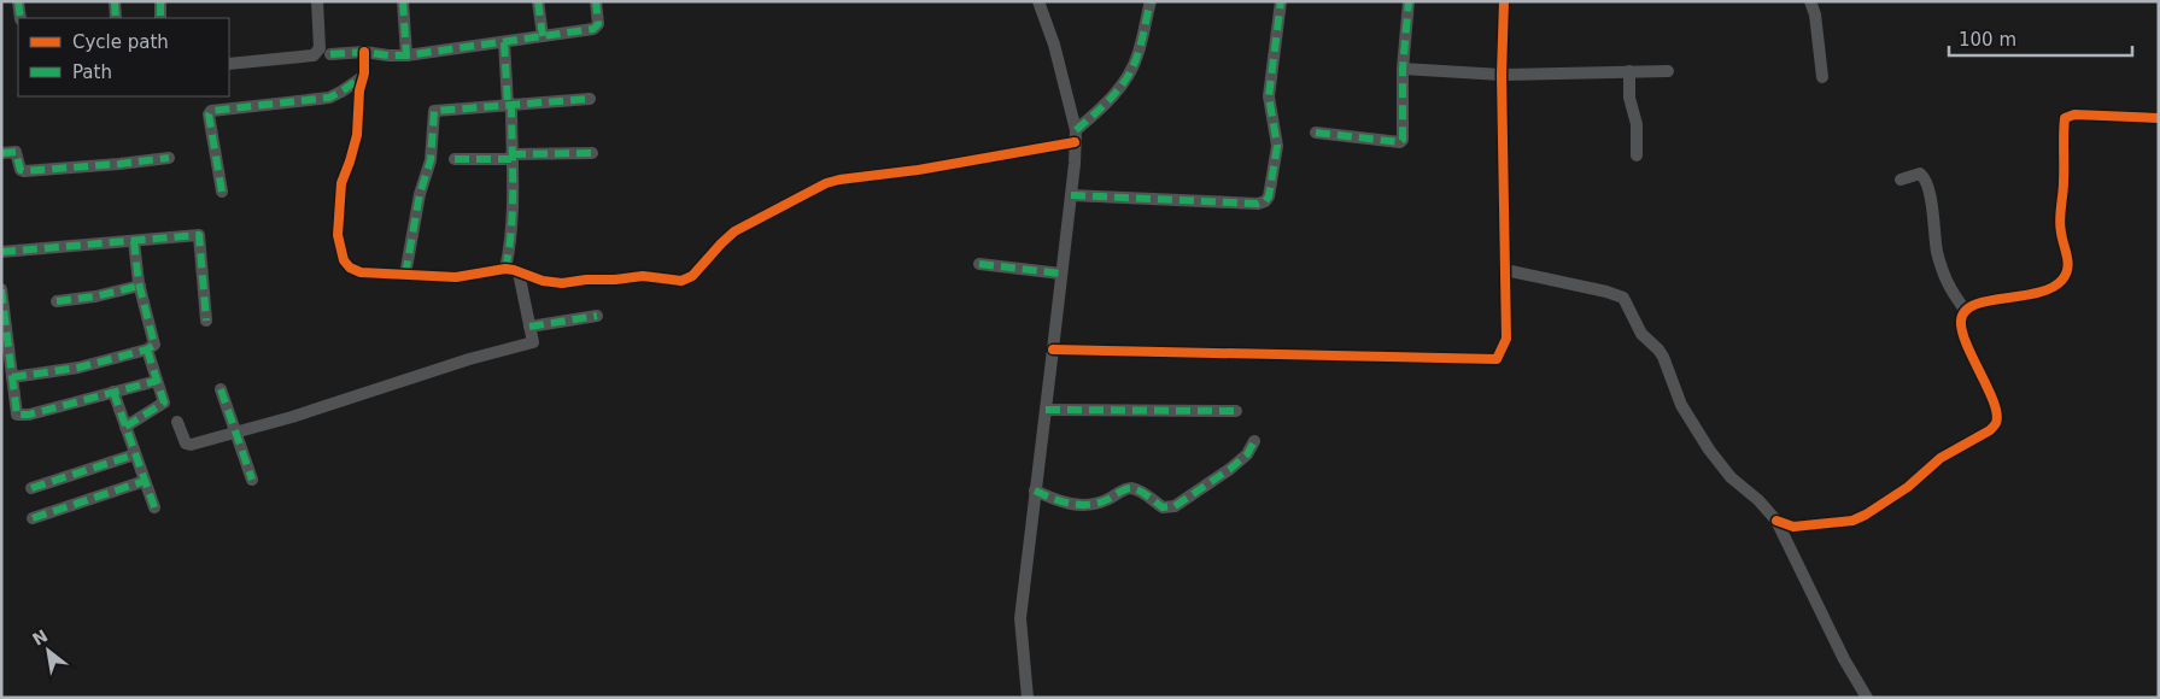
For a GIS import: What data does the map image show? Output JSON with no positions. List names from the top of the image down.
{
  "legend": ["Cycle path", "Path"],
  "scale_bar": "100 m",
  "north": "top left"
}
